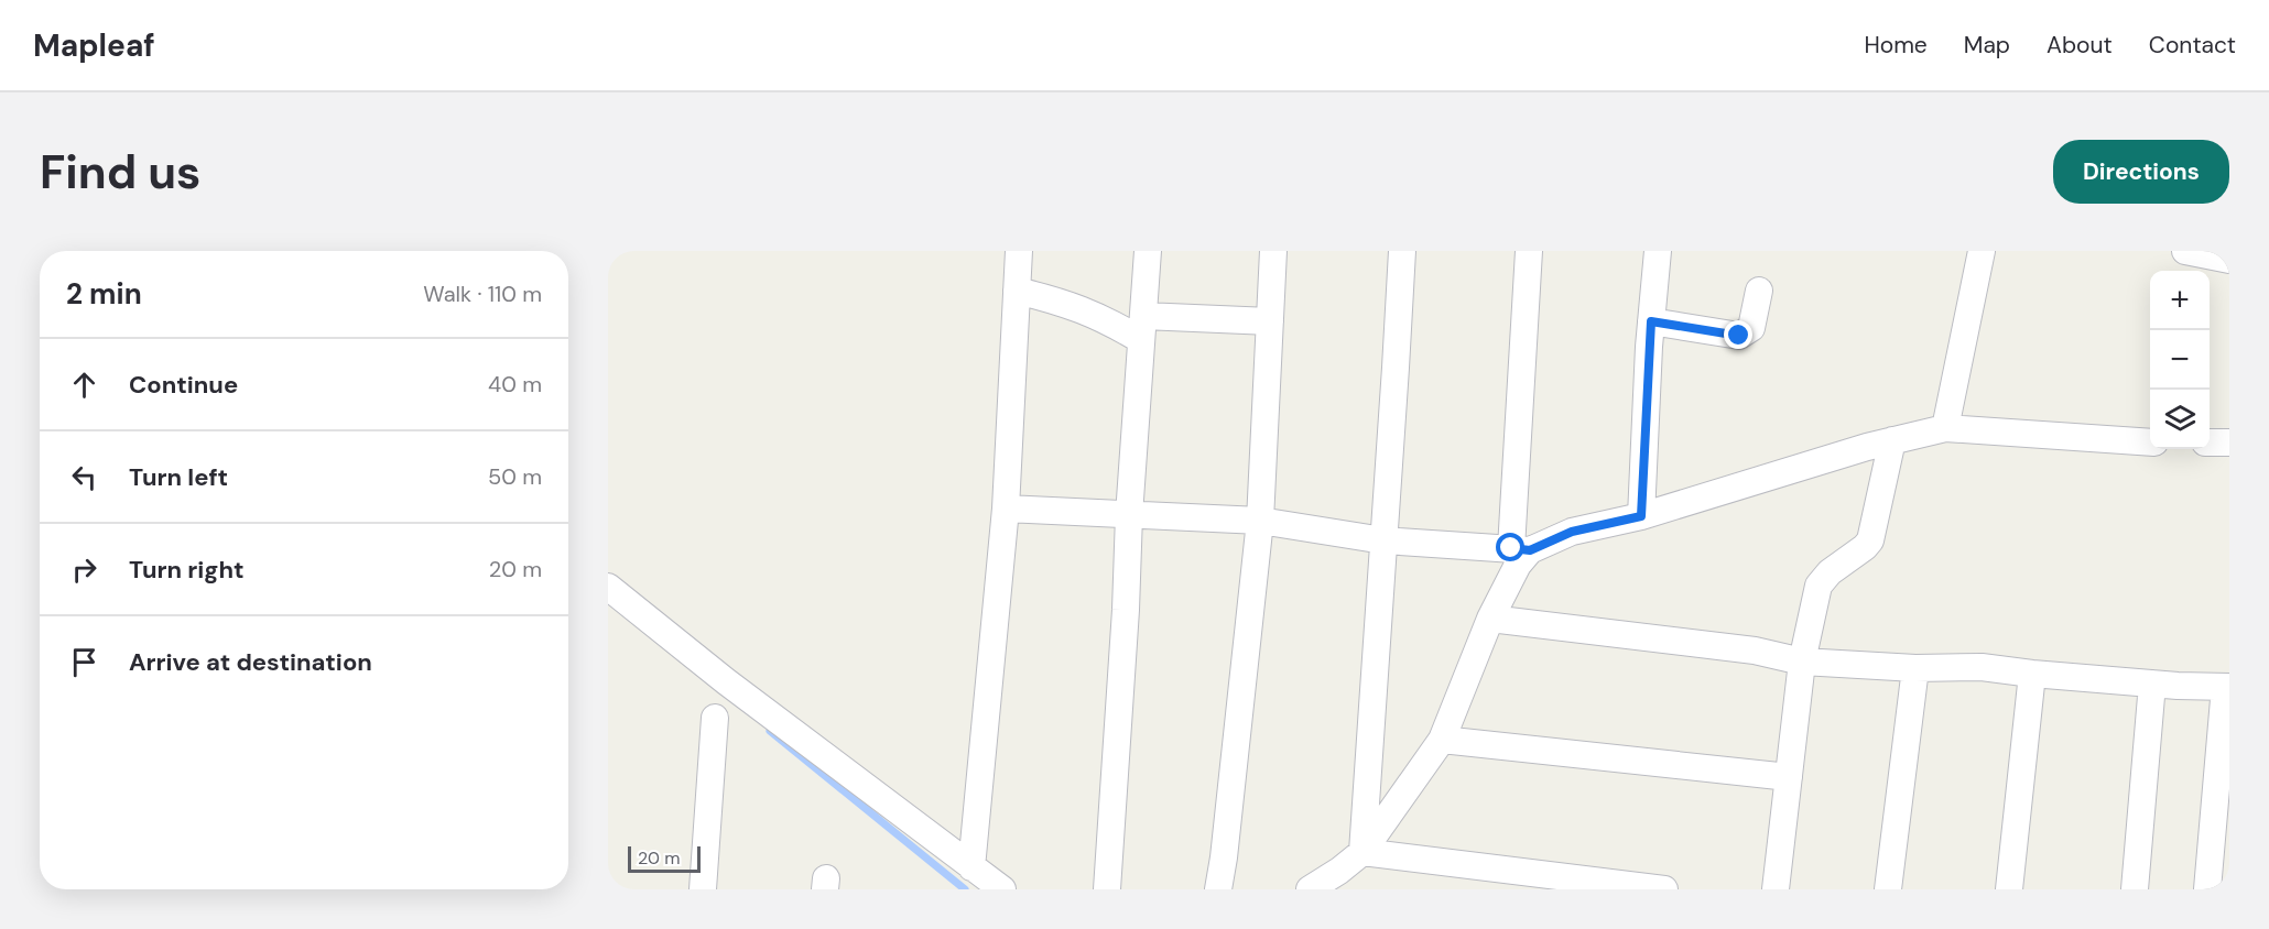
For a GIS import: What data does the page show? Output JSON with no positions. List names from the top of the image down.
{
  "scale_bar": "20 m",
  "page": {
    "header": "Mapleaf",
    "nav": [
      "Home",
      "Map",
      "About",
      "Contact"
    ],
    "buttons": "Directions",
    "title": "Find us",
    "heading": ["2 min", "Walk · 110 m"],
    "map_buttons": ["+", "−"],
    "list": [
      ["Continue", "40 m"],
      ["Turn left", "50 m"],
      ["Turn right", "20 m"],
      "Arrive at destination"
    ],
    "scale": "20 m"
  }
}
